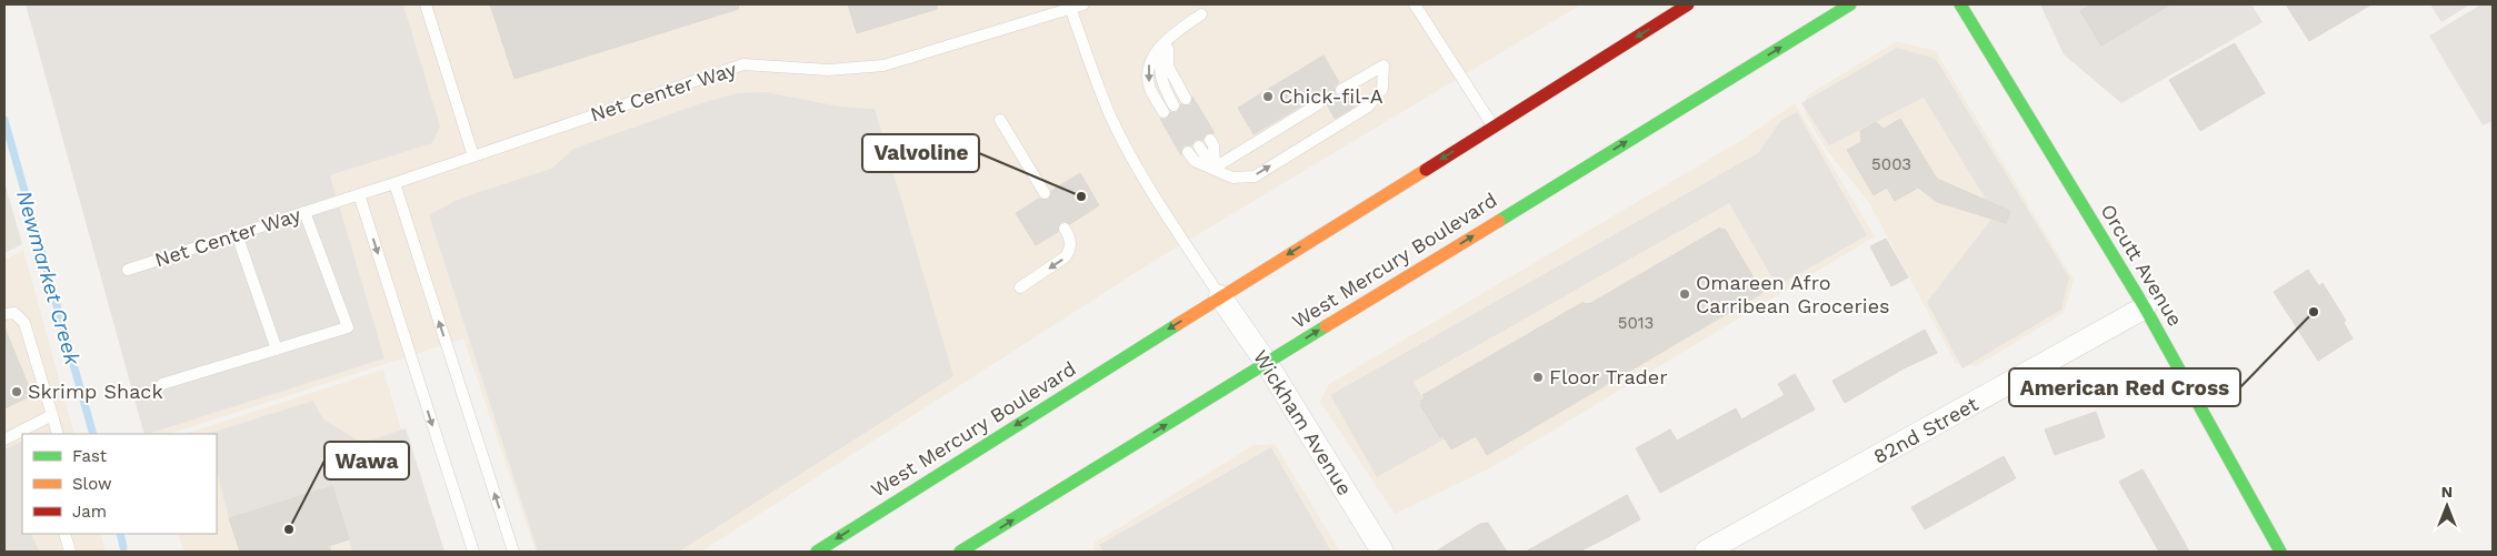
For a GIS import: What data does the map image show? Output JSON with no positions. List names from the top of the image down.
{
  "streets": {
    "main road": ["West Mercury Boulevard", "Orcutt Avenue"],
    "street": ["Wickham Avenue", "82nd Street"],
    "lane": ["Net Center Way"]
  },
  "crossings": [
    ["West Mercury Boulevard", "Wickham Avenue"],
    ["Orcutt Avenue", "82nd Street"]
  ],
  "water": ["Newmarket Creek"],
  "places": [
    "Chick-fil-A",
    "Valvoline",
    "Omareen Afro Carribean Groceries",
    "American Red Cross",
    "Floor Trader",
    "Skrimp Shack",
    "Wawa"
  ],
  "house_numbers": ["5003", "5013"],
  "legend": ["Fast", "Slow", "Jam"],
  "north": "top"
}
